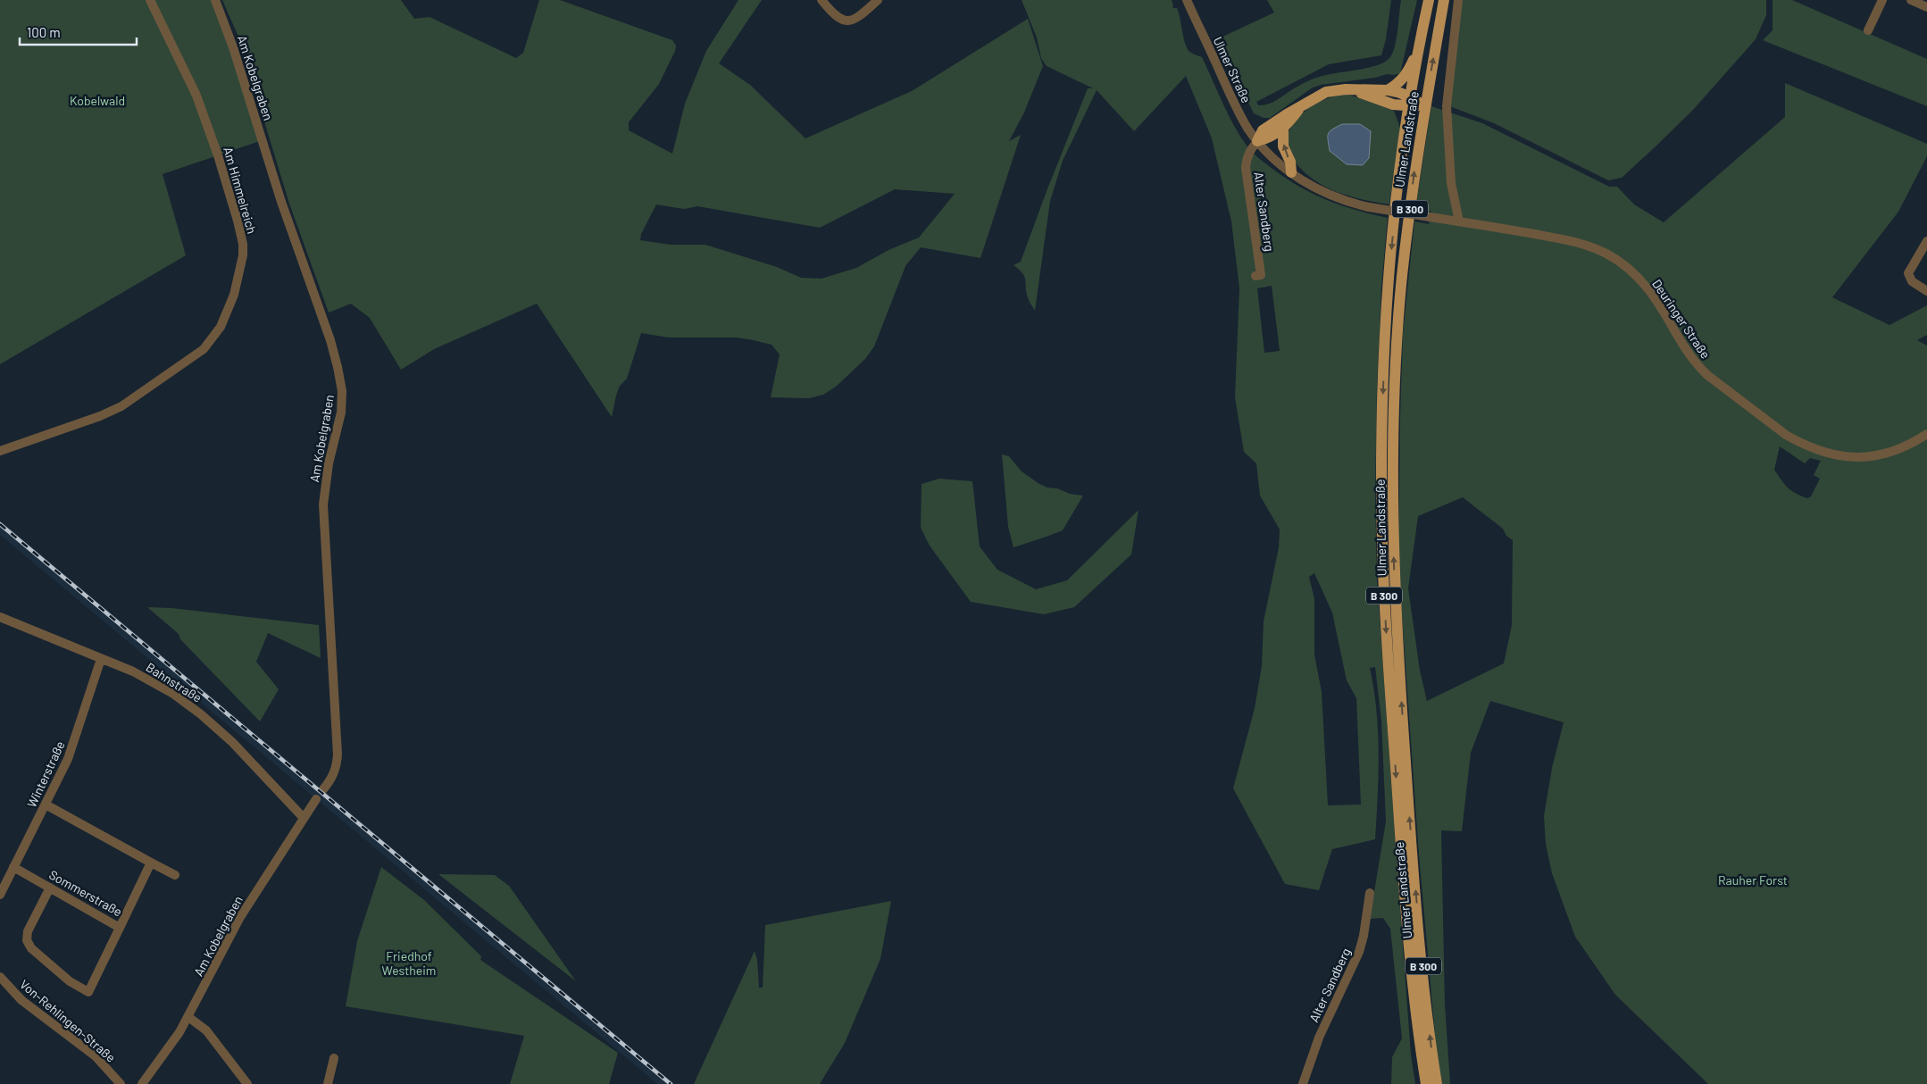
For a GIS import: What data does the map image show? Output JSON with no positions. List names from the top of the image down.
{
  "streets": {
    "main road": ["Ulmer Landstraße", "B 300"],
    "street": [
      "Ulmer Straße",
      "Am Kobelgraben",
      "Am Himmelreich",
      "Alter Sandberg",
      "Deuringer Straße",
      "Bahnstraße",
      "Winterstraße",
      "Sommerstraße",
      "Von-Rehlingen-Straße"
    ]
  },
  "crossings": [
    ["Ulmer Straße", "Alter Sandberg"],
    ["Ulmer Straße", "Deuringer Straße"],
    ["Am Kobelgraben", "Bahnstraße"],
    ["Alter Sandberg", "Deuringer Straße"],
    ["Bahnstraße", "Winterstraße"],
    ["Winterstraße", "Sommerstraße"]
  ],
  "parks": ["Kobelwald", "Rauher Forst", "Friedhof Westheim"],
  "scale_bar": "100 m"
}
